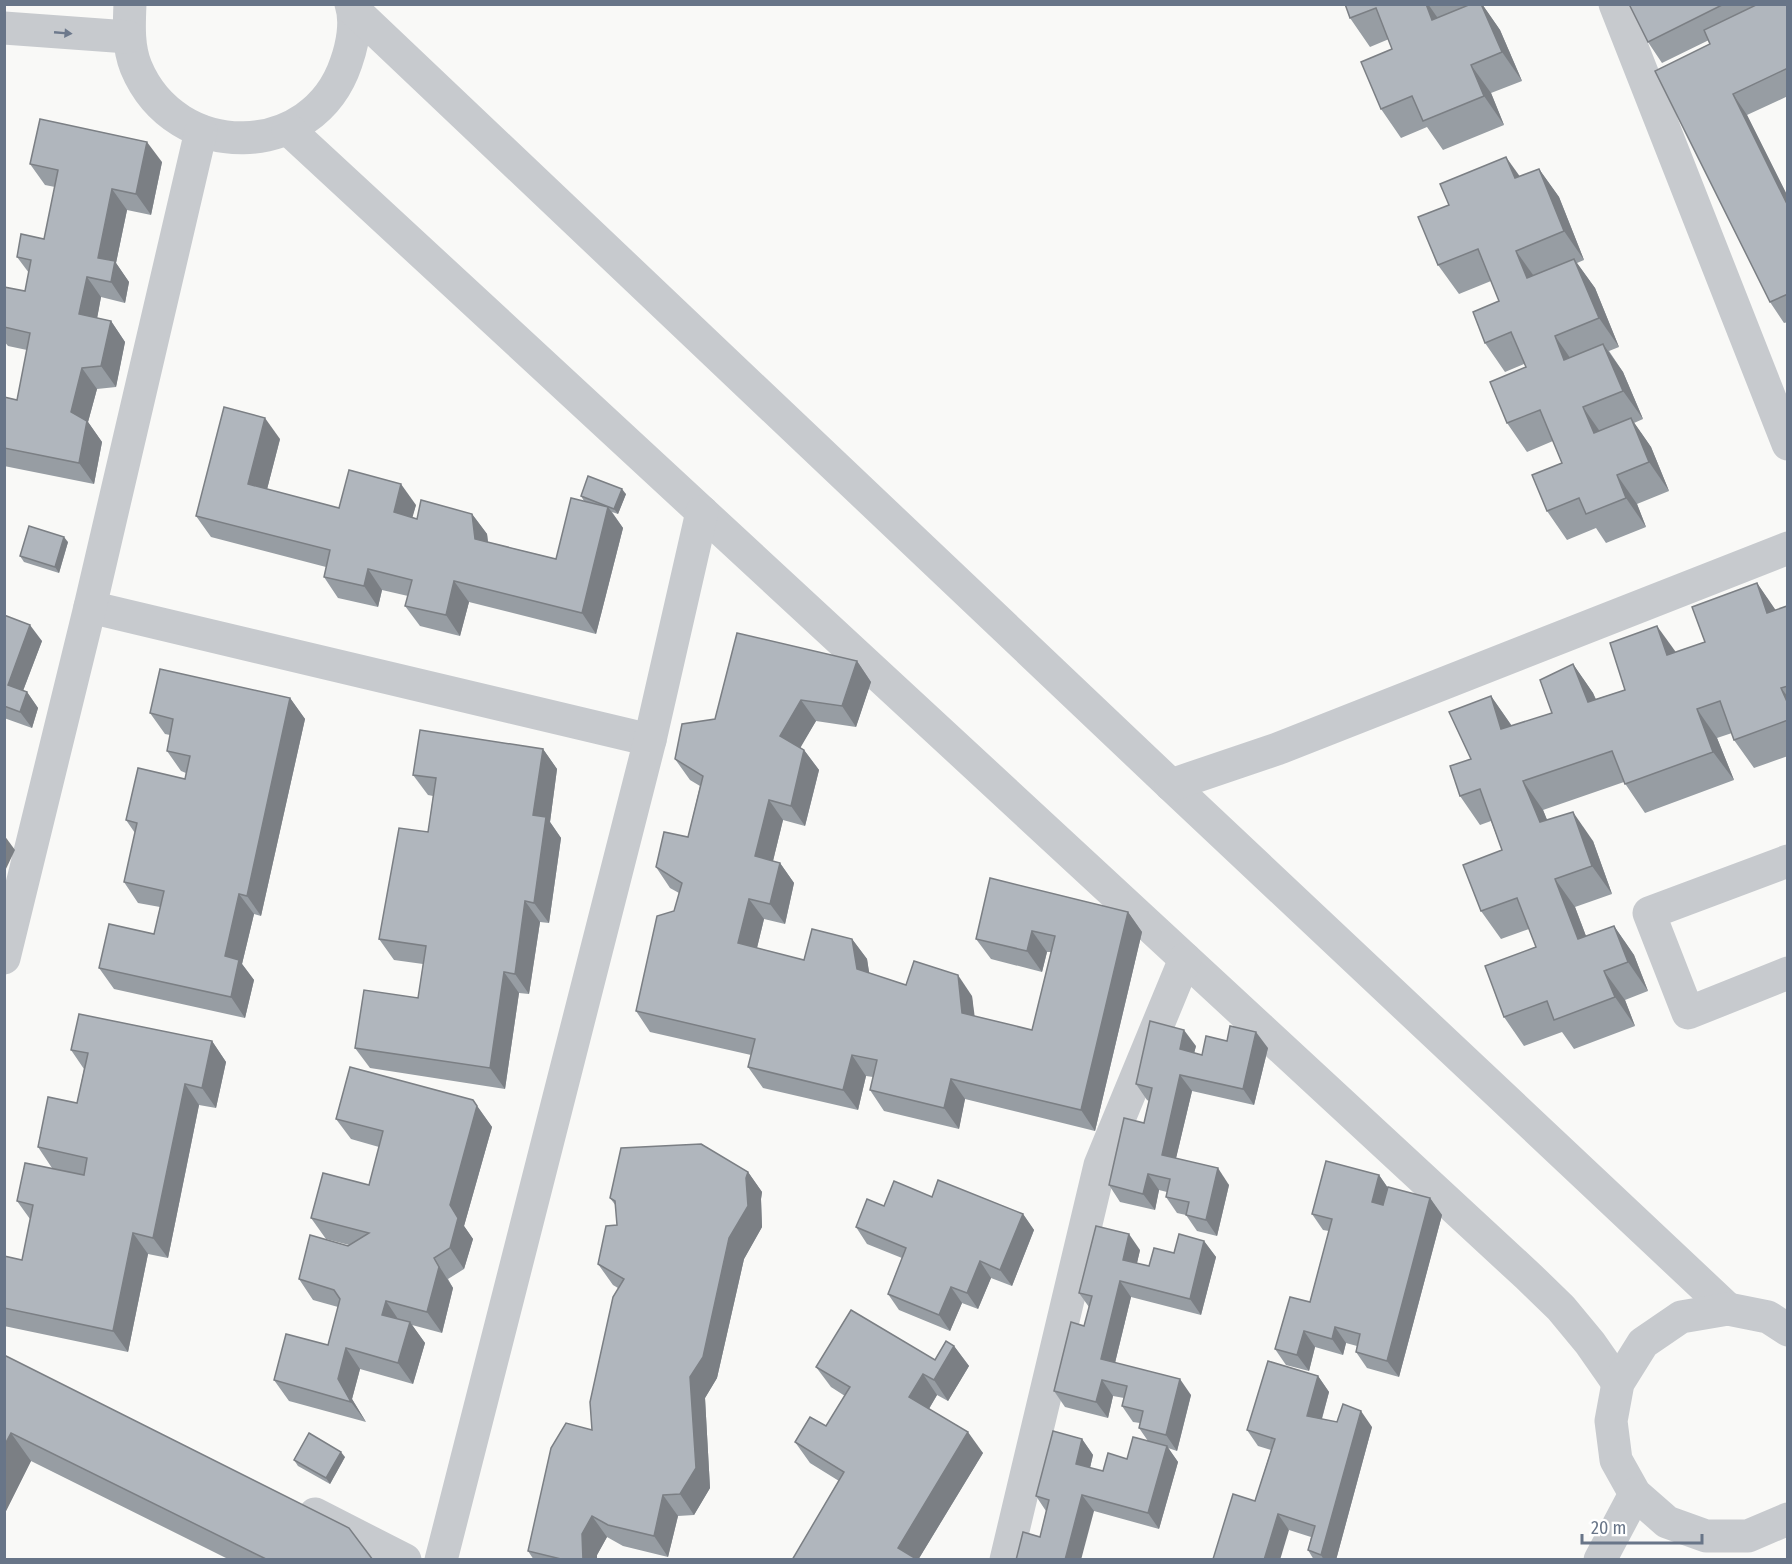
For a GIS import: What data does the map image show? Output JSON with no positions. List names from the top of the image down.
{
  "scale_bar": "20 m"
}
